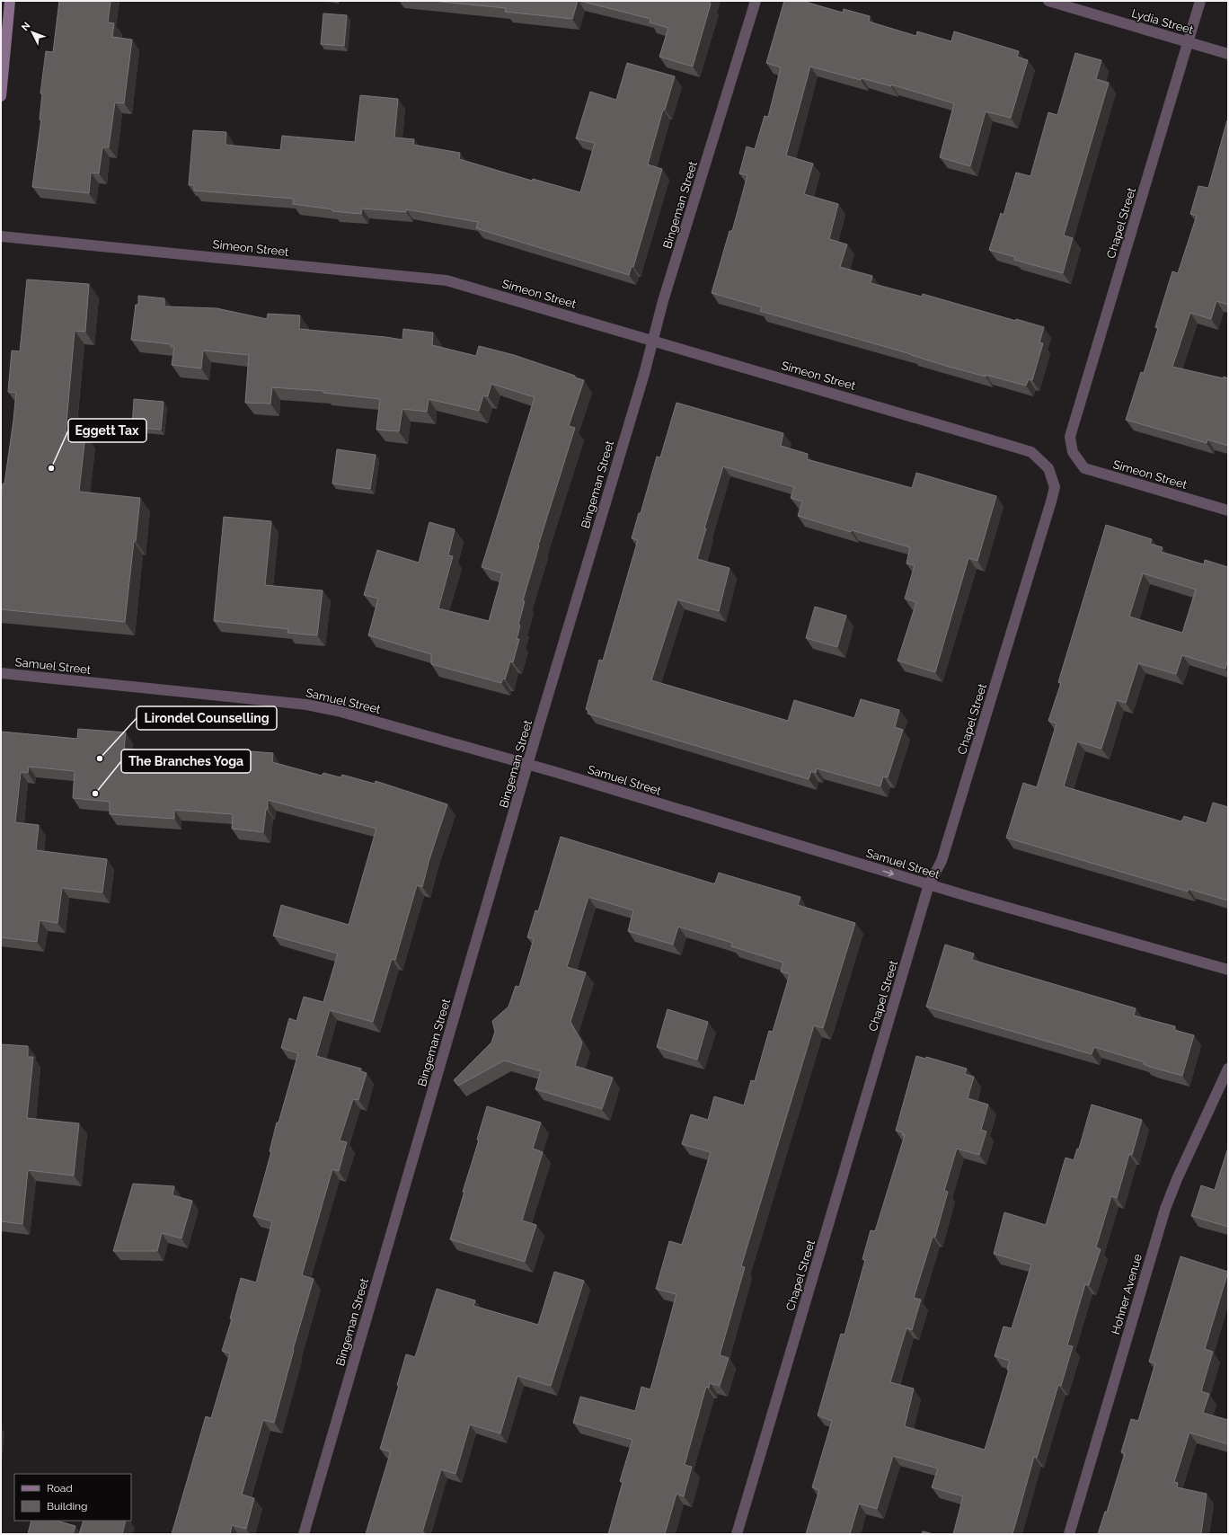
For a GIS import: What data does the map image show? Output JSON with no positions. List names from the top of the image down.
{
  "streets": {
    "street": [
      "Lydia Street",
      "Bingeman Street",
      "Chapel Street",
      "Simeon Street",
      "Samuel Street",
      "Hohner Avenue"
    ]
  },
  "crossings": [
    ["Lydia Street", "Chapel Street"],
    ["Bingeman Street", "Simeon Street"],
    ["Bingeman Street", "Samuel Street"],
    ["Chapel Street", "Simeon Street"],
    ["Chapel Street", "Samuel Street"]
  ],
  "places": ["Eggett Tax", "Lirondel Counselling", "The Branches Yoga"],
  "legend": ["Road", "Building"],
  "north": "top left"
}
